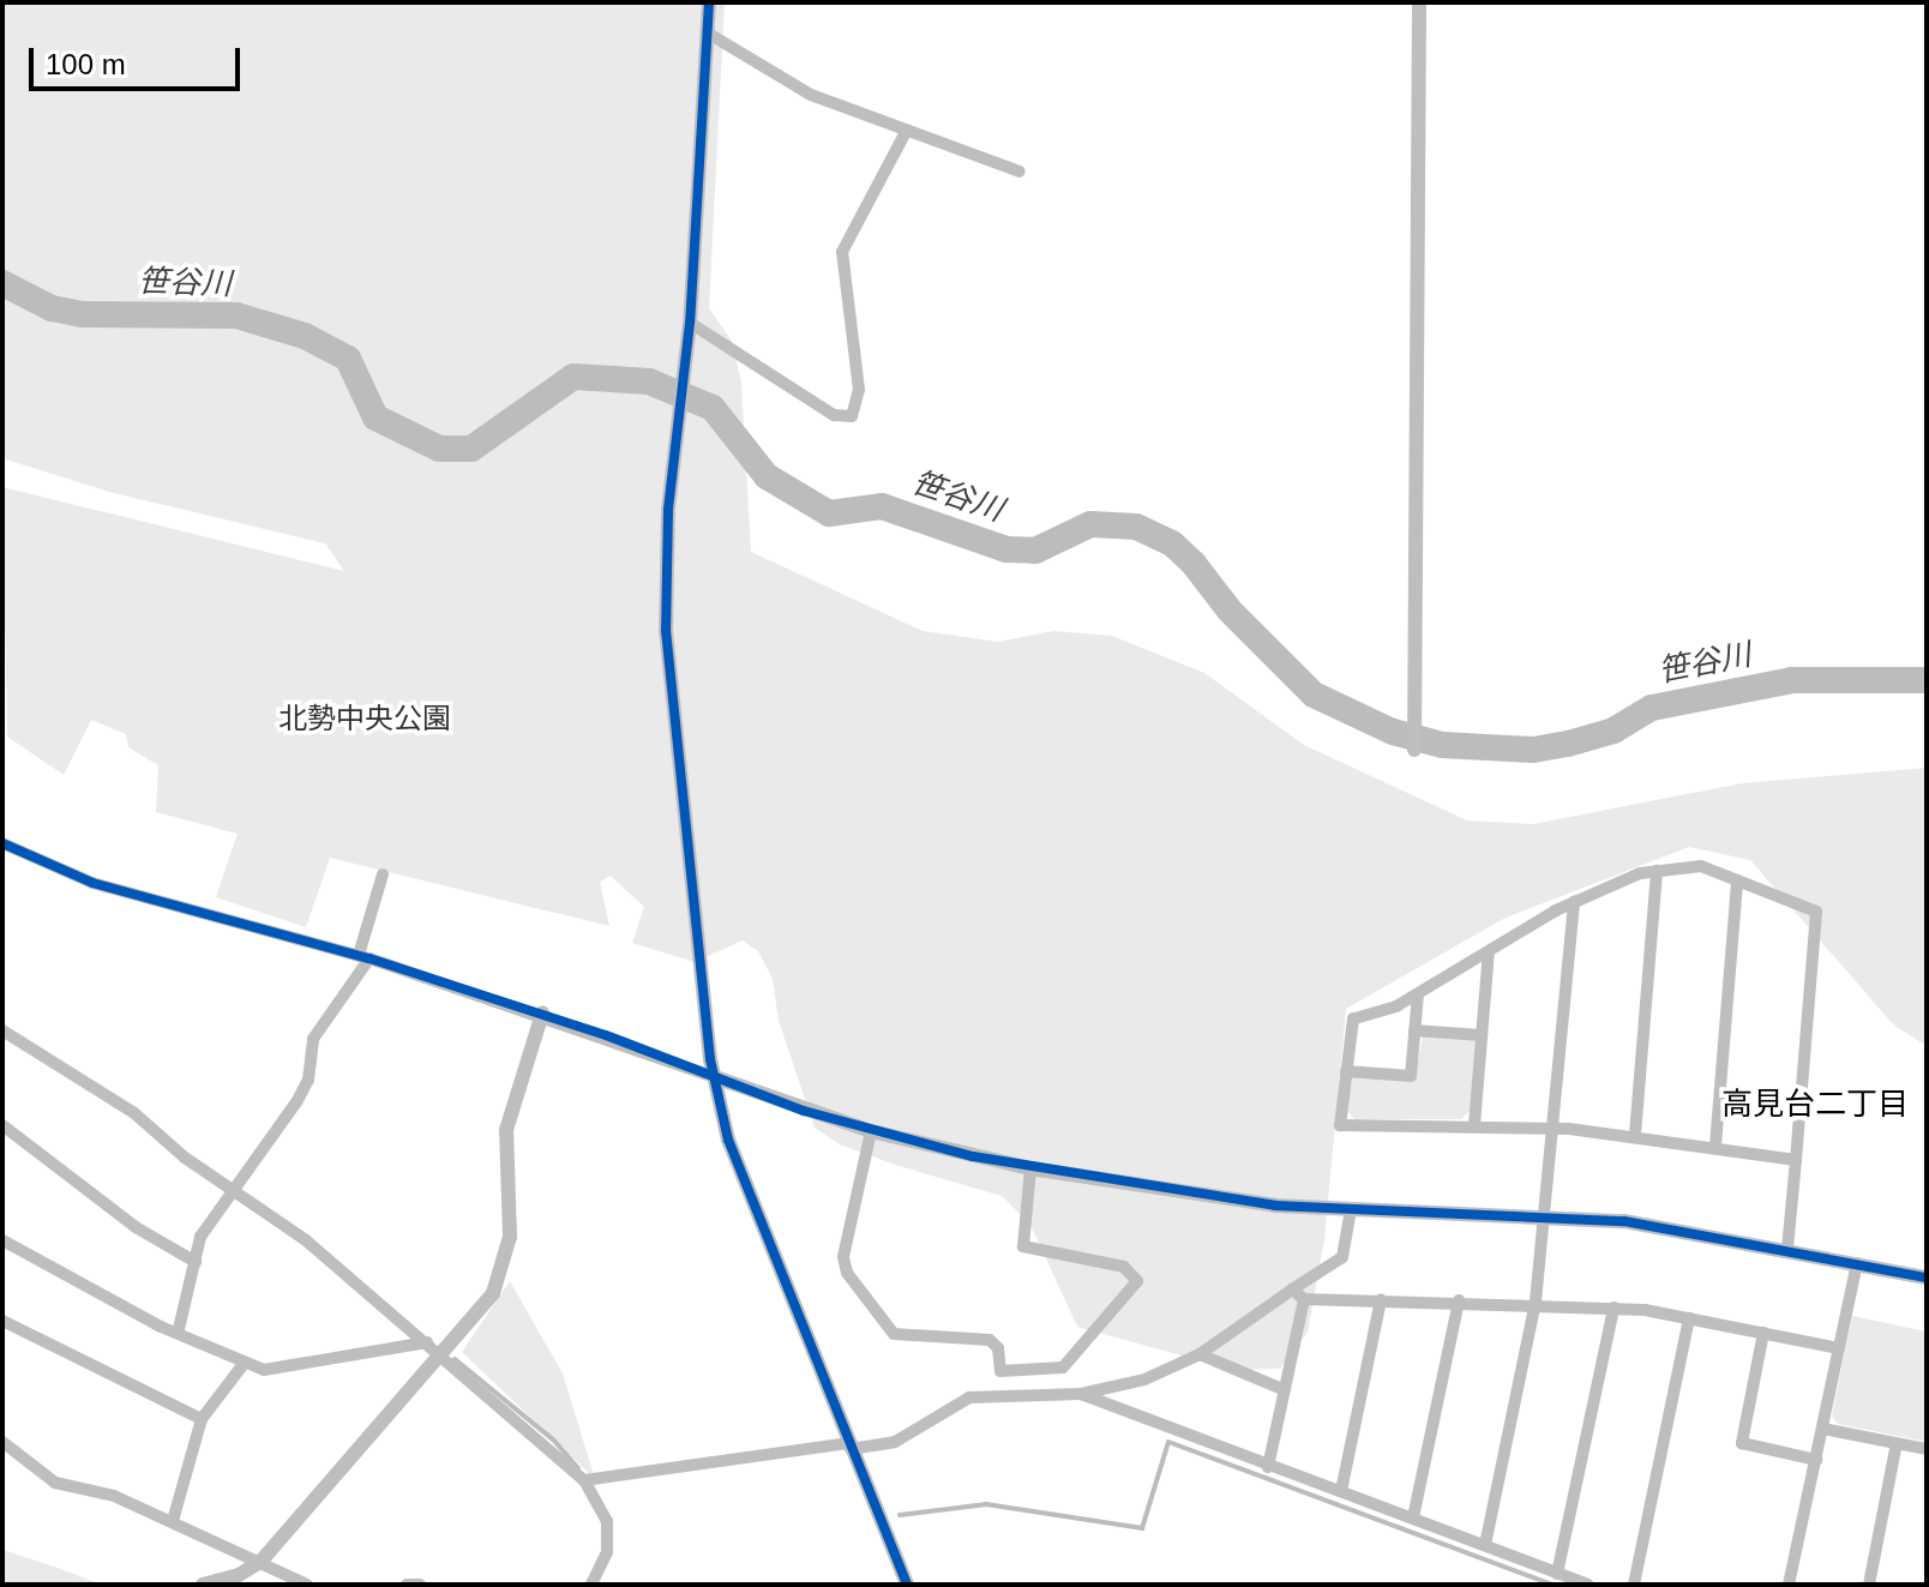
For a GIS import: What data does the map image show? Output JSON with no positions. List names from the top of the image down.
{
  "districts": ["高見台二丁目"],
  "water": ["笹谷川"],
  "parks": ["北勢中央公園"],
  "scale_bar": "100 m"
}
